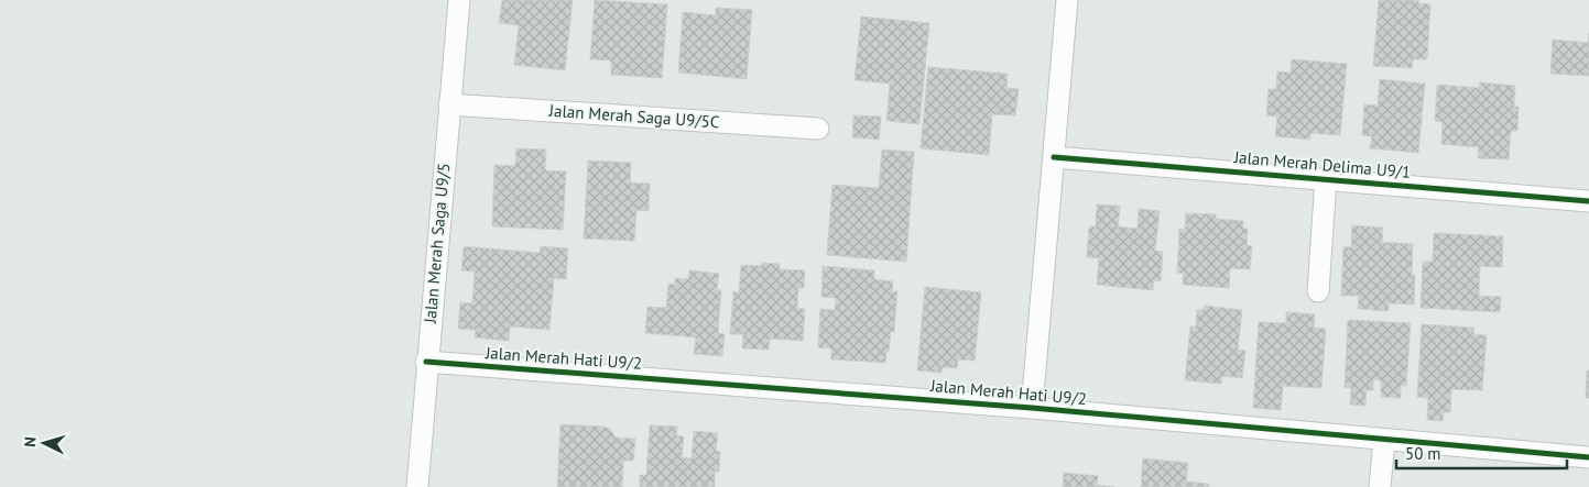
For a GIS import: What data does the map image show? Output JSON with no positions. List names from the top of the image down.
{
  "streets": {
    "street": [
      "Jalan Merah Saga U9/5C",
      "Jalan Merah Delima U9/1",
      "Jalan Merah Saga U9/5",
      "Jalan Merah Hati U9/2"
    ]
  },
  "crossings": [
    ["Jalan Merah Saga U9/5C", "Jalan Merah Saga U9/5"],
    ["Jalan Merah Saga U9/5", "Jalan Merah Hati U9/2"]
  ],
  "scale_bar": "50 m",
  "north": "left"
}
